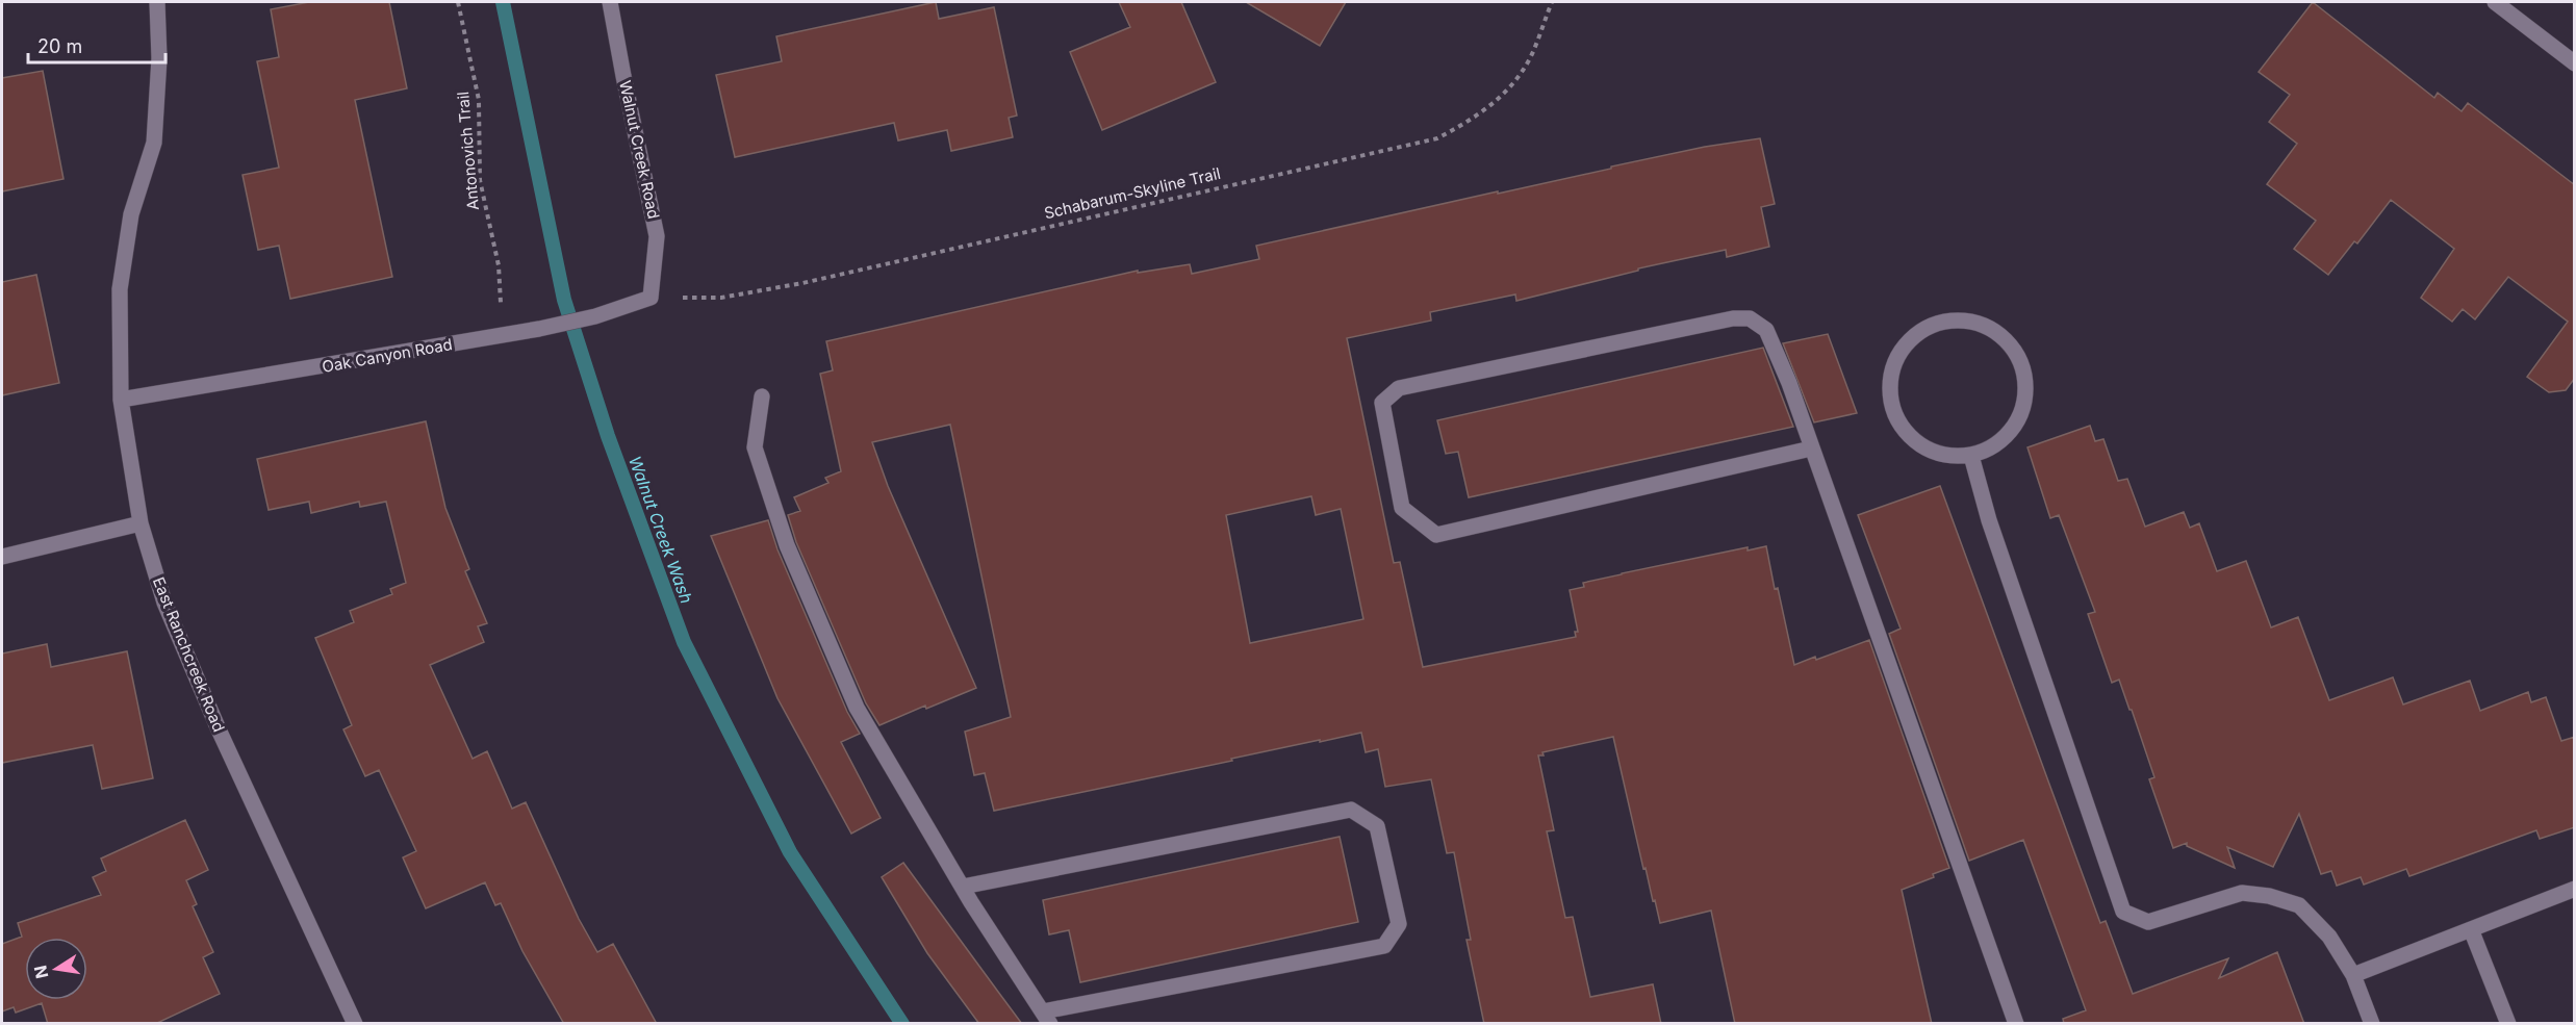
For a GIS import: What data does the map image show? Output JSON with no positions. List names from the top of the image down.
{
  "streets": {
    "street": ["Walnut Creek Road", "Oak Canyon Road", "East Ranchcreek Road"],
    "path": ["Antonovich Trail", "Schabarum-Skyline Trail"]
  },
  "crossings": [
    ["Walnut Creek Road", "Schabarum-Skyline Trail"],
    ["Walnut Creek Road", "Oak Canyon Road"],
    ["Antonovich Trail", "Oak Canyon Road"],
    ["Schabarum-Skyline Trail", "Oak Canyon Road"],
    ["Oak Canyon Road", "East Ranchcreek Road"]
  ],
  "water": ["Walnut Creek Wash"],
  "scale_bar": "20 m",
  "north": "left"
}
